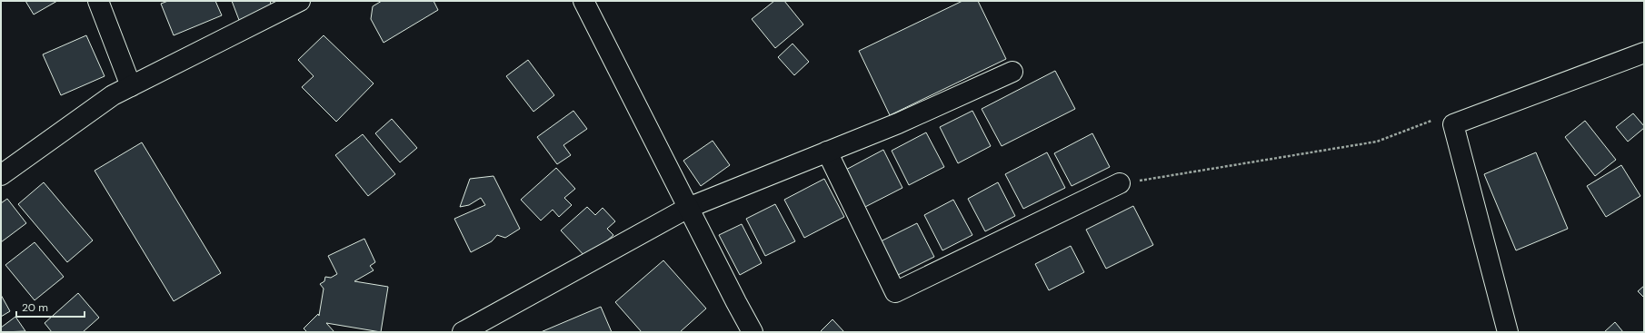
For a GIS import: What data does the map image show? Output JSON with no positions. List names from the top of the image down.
{
  "scale_bar": "20 m"
}
